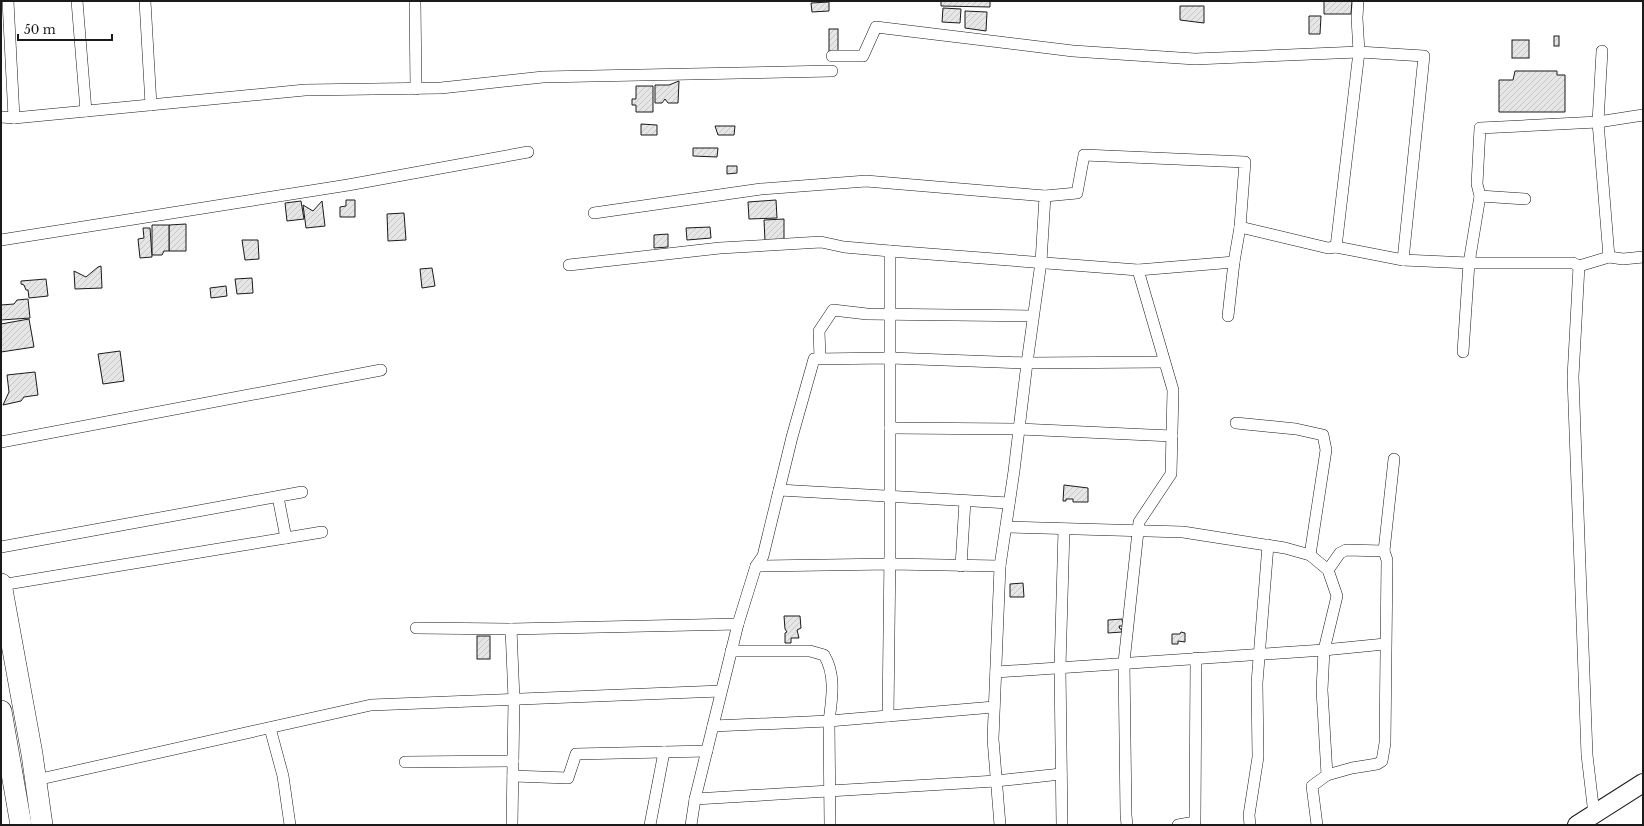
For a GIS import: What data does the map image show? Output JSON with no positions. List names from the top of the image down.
{
  "scale_bar": "50 m"
}
